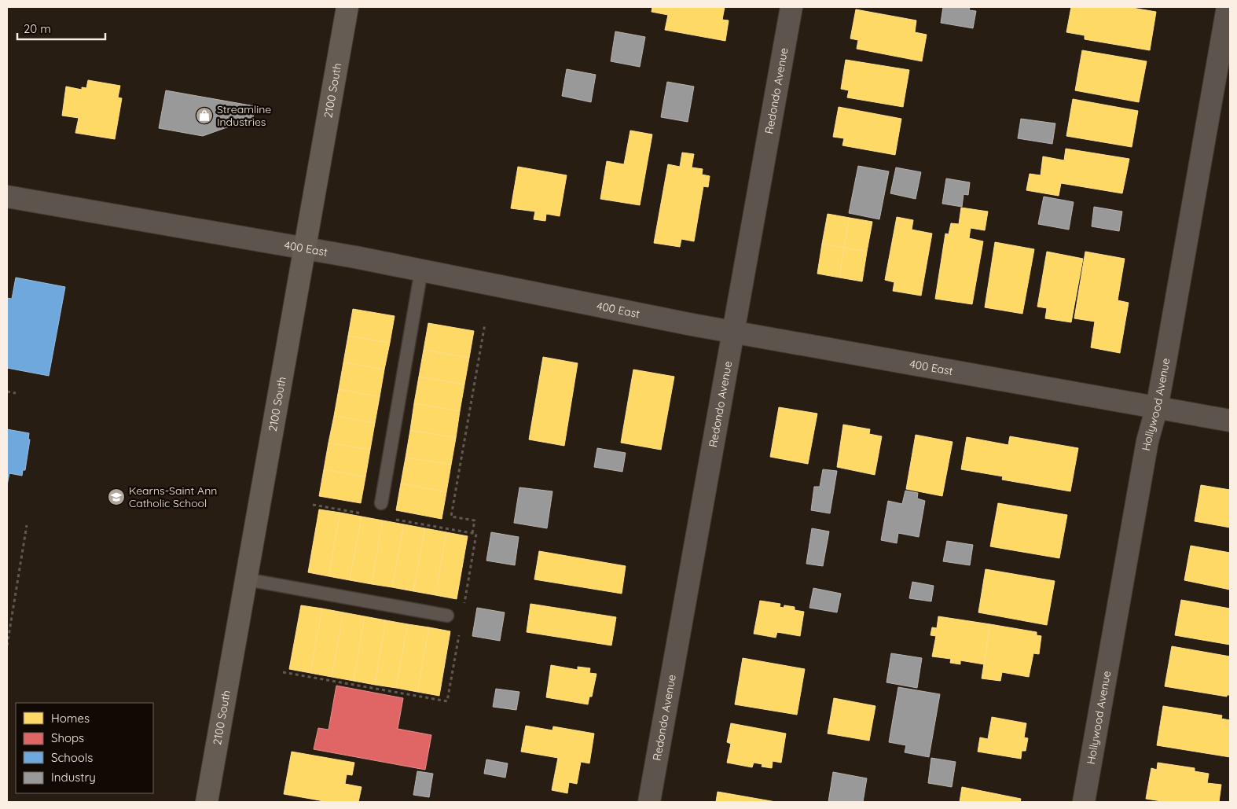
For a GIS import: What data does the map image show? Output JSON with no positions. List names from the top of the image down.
{
  "streets": {
    "main road": ["2100 South"],
    "street": ["Redondo Avenue", "400 East", "Hollywood Avenue"]
  },
  "crossings": [
    ["2100 South", "400 East"],
    ["Redondo Avenue", "400 East"],
    ["400 East", "Hollywood Avenue"]
  ],
  "places": {
    "shop": ["Streamline Industries"],
    "school or university": ["Kearns-Saint Ann Catholic School"]
  },
  "legend": [
    "Homes",
    "Shops",
    "Schools",
    "Industry"
  ],
  "scale_bar": "20 m"
}
